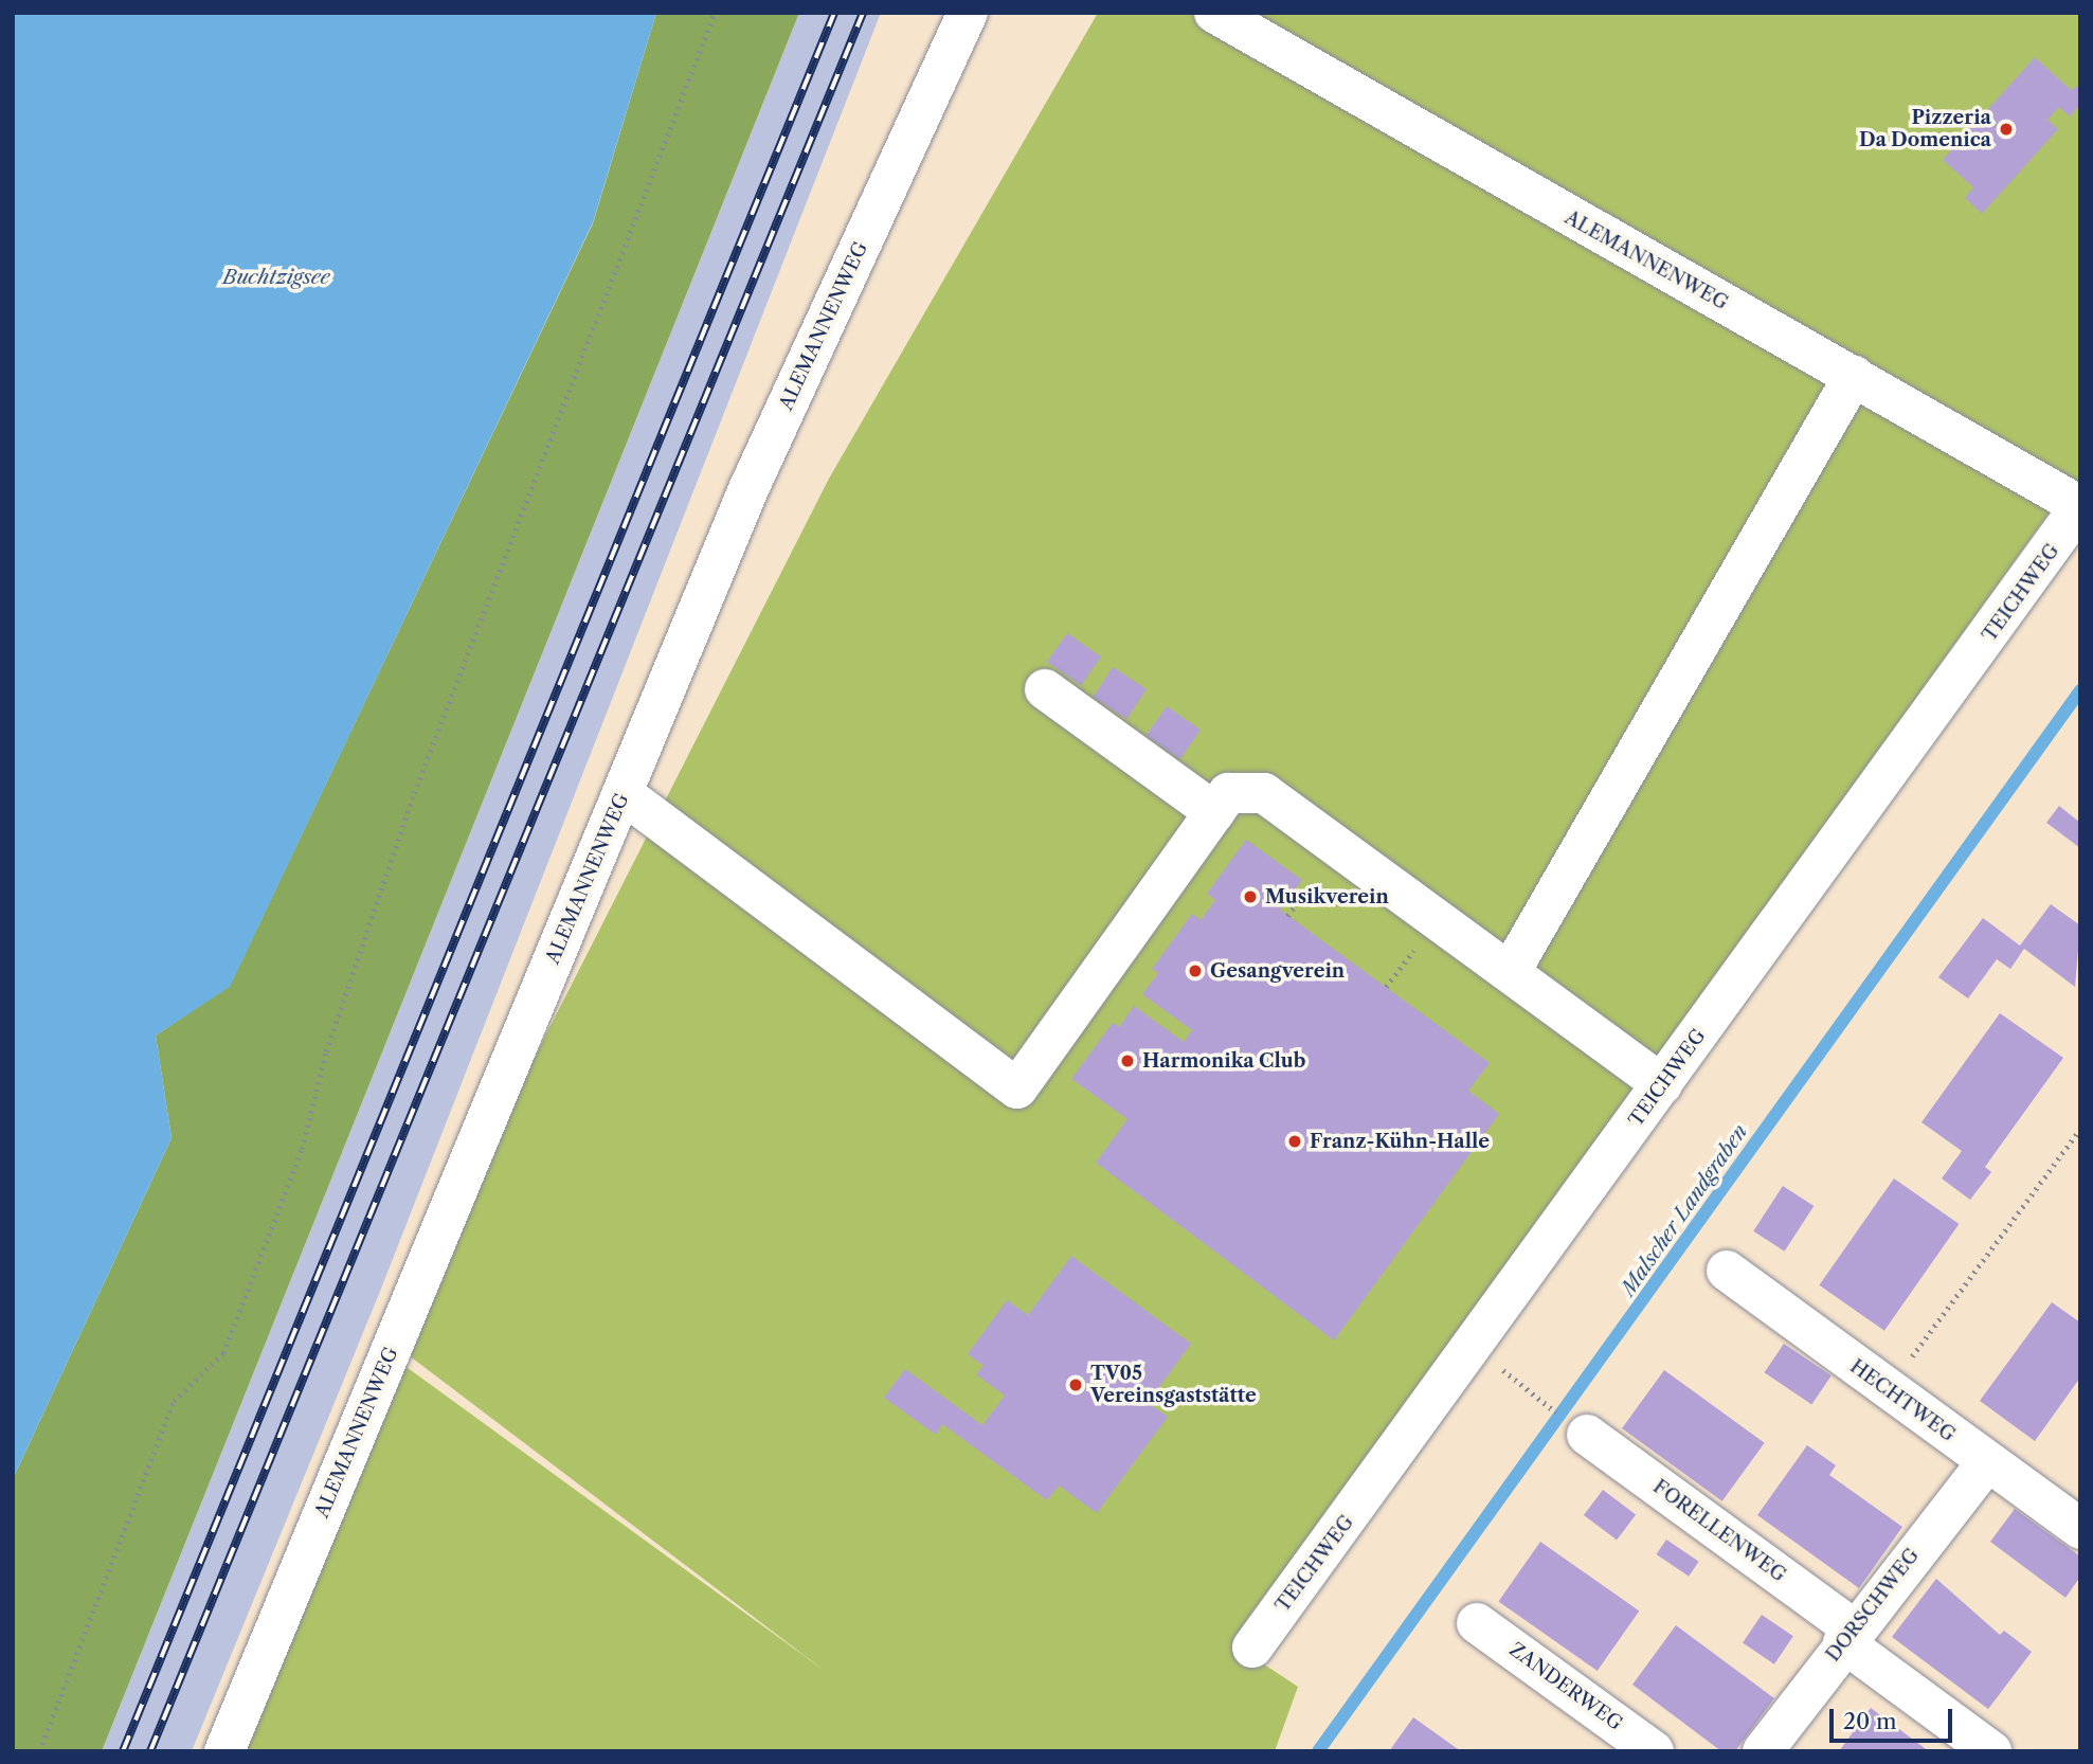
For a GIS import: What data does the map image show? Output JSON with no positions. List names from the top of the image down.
{
  "streets": {
    "street": [
      "ALEMANNENWEG",
      "TEICHWEG",
      "HECHTWEG",
      "FORELLENWEG",
      "DORSCHWEG",
      "ZANDERWEG"
    ]
  },
  "crossings": [
    ["ALEMANNENWEG", "TEICHWEG"],
    ["HECHTWEG", "DORSCHWEG"],
    ["FORELLENWEG", "DORSCHWEG"]
  ],
  "water": ["Buchtzigsee", "Malscher Landgraben"],
  "places": [
    "Pizzeria Da Domenica",
    "Musikverein",
    "Gesangverein",
    "Harmonika Club",
    "Franz-Kühn-Halle",
    "TV05 Vereinsgaststätte"
  ],
  "scale_bar": "20 m"
}
